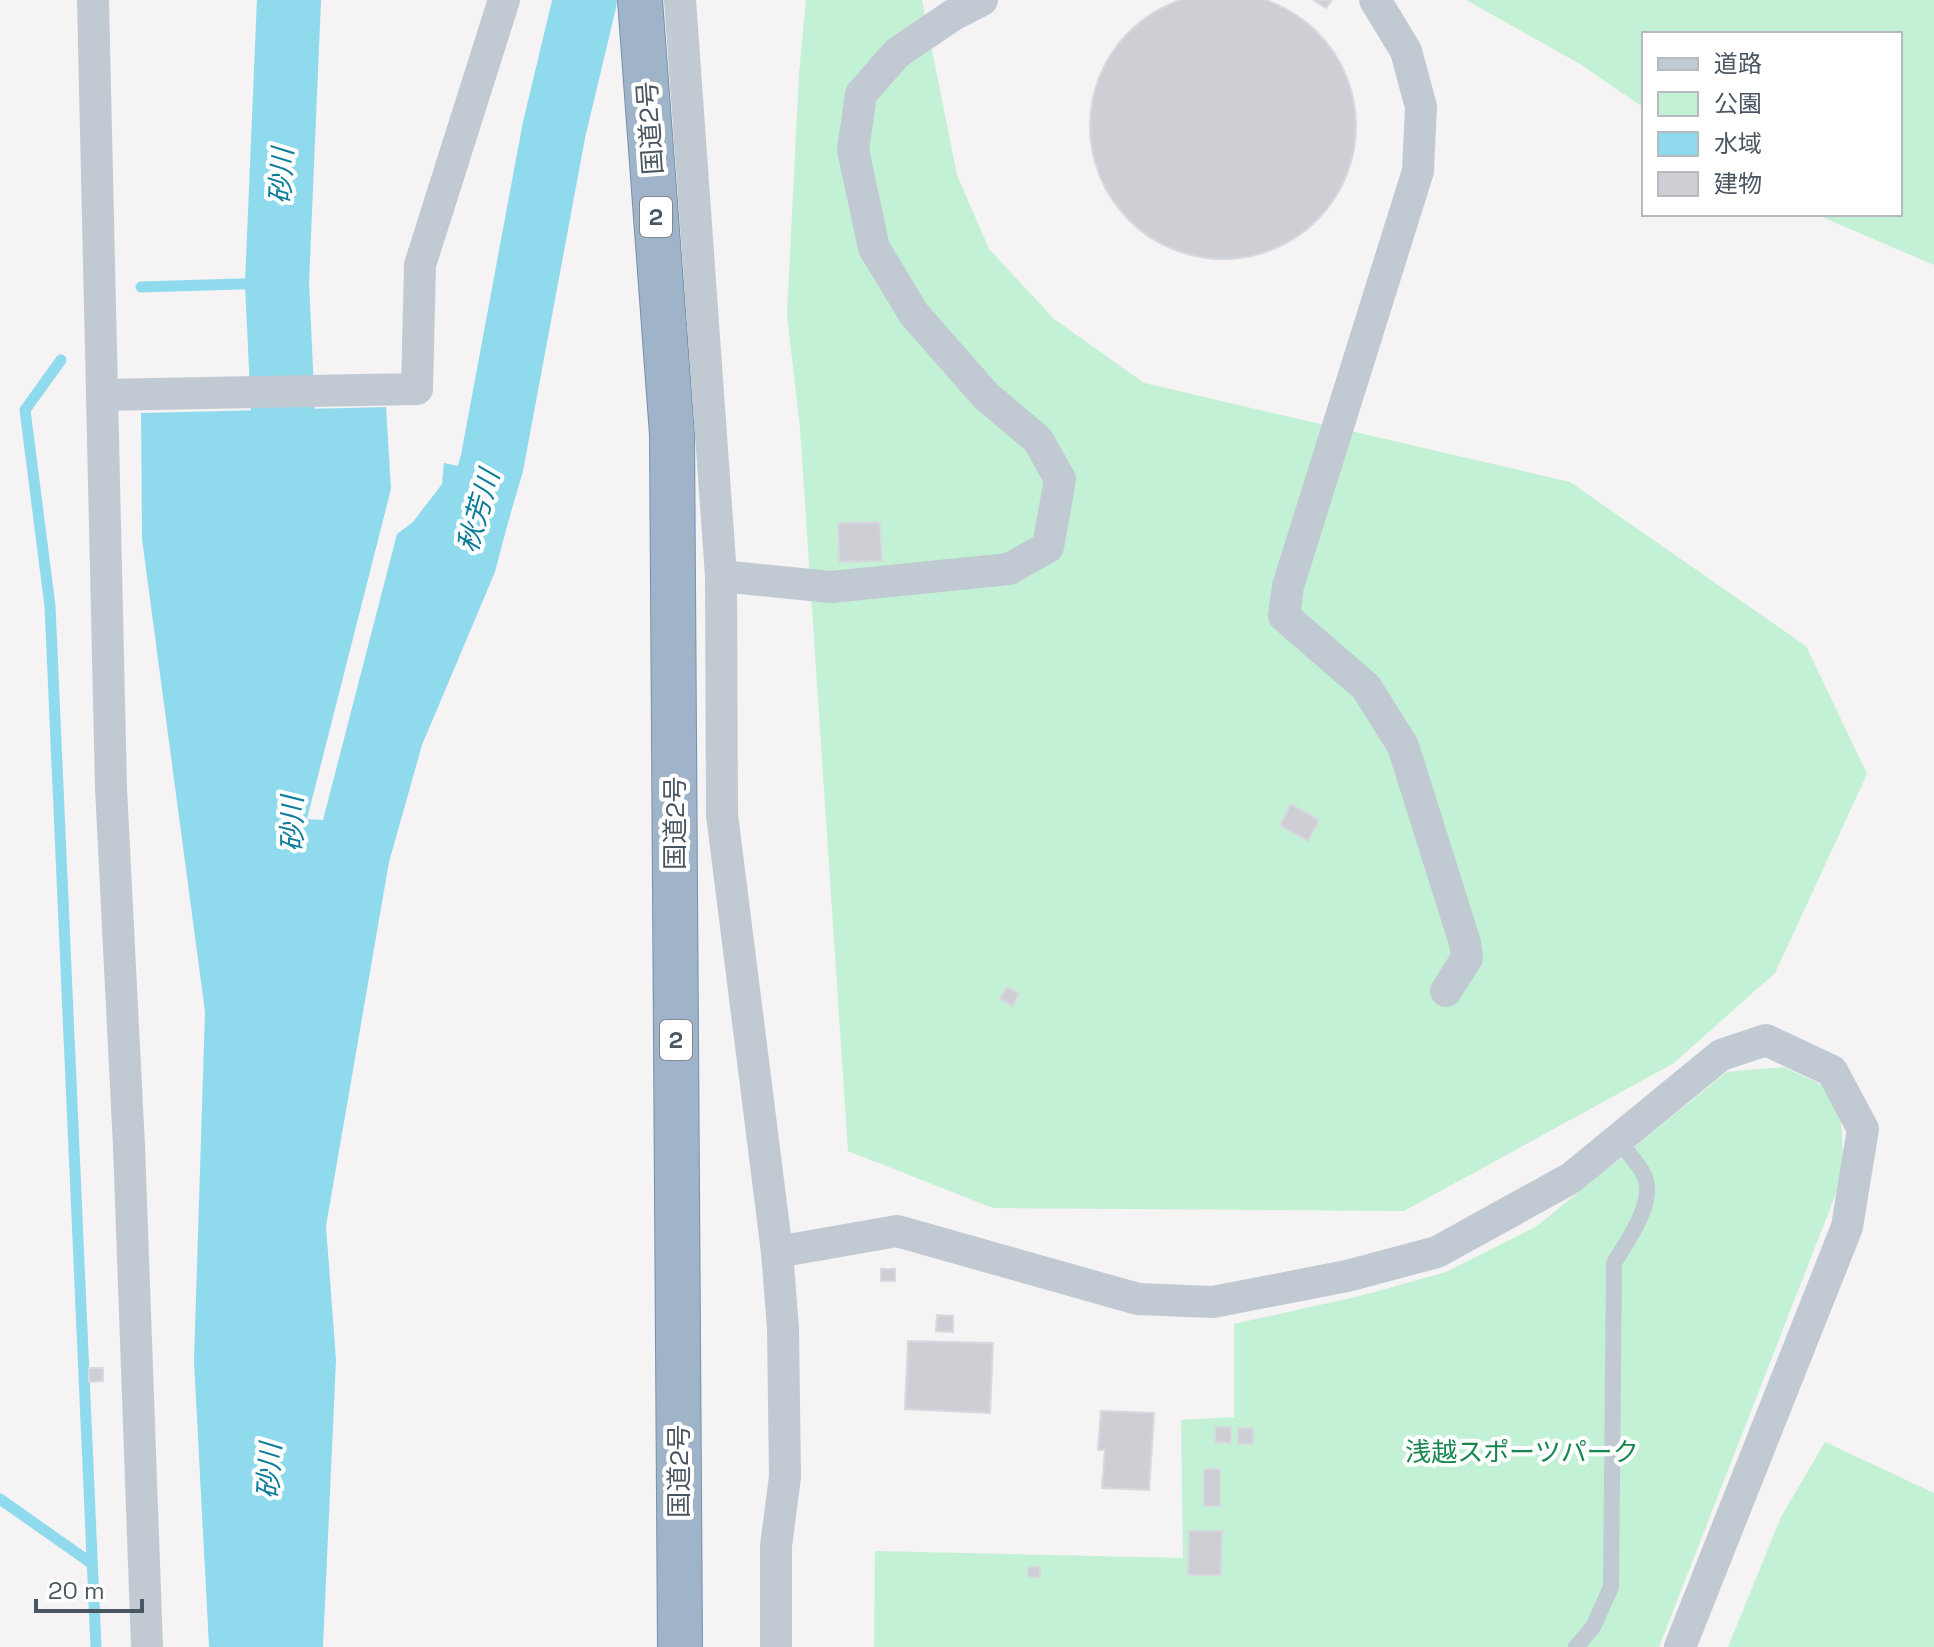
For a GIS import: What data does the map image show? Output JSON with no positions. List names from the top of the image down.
{
  "streets": {
    "highway": ["国道2号", "2"]
  },
  "water": ["砂川", "秋芳川"],
  "parks": ["浅越スポーツパーク"],
  "legend": [
    "道路",
    "公園",
    "水域",
    "建物"
  ],
  "scale_bar": "20 m"
}
